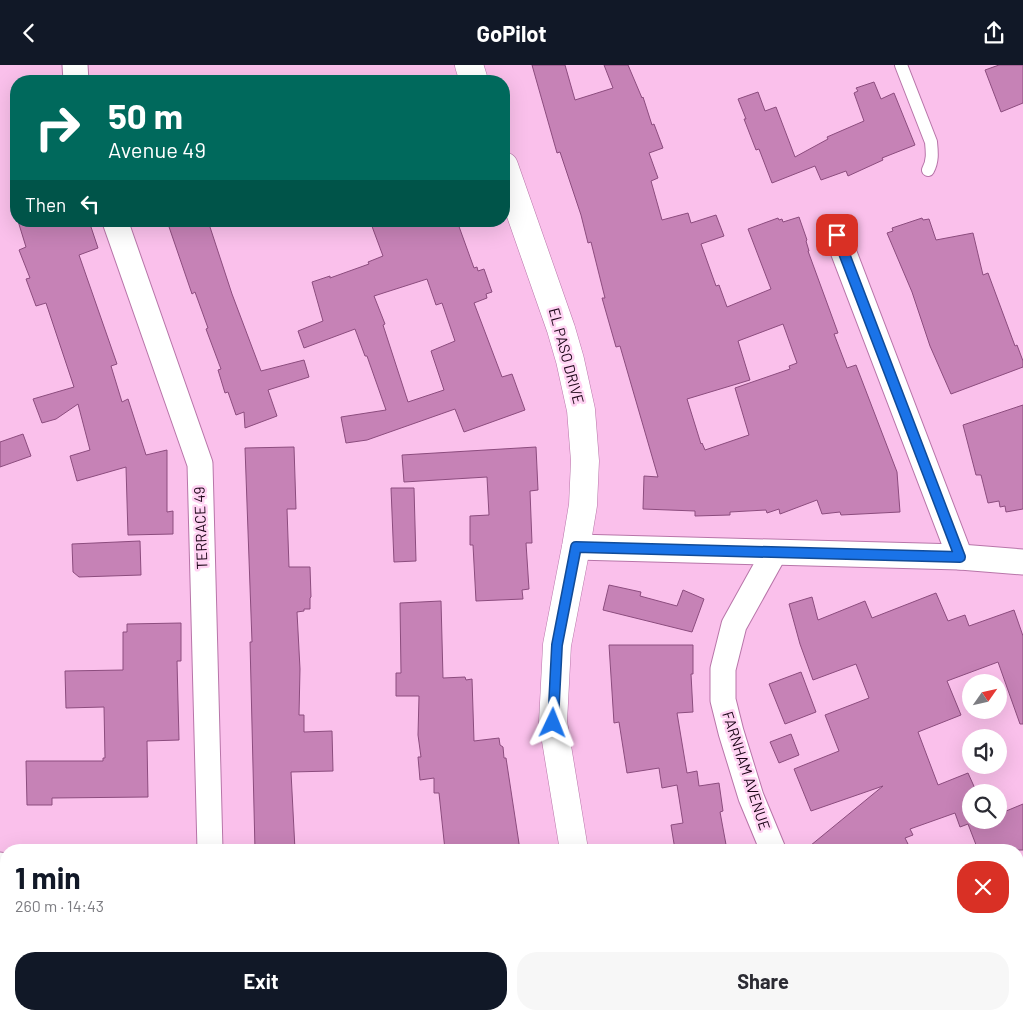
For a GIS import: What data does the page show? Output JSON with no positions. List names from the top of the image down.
{
  "streets": {
    "street": ["EL PASO DRIVE", "TERRACE 49", "FARNHAM AVENUE"]
  },
  "north": "top right",
  "page": {
    "header": "GoPilot",
    "turn": ["50 m", "Avenue 49"],
    "then": "Then",
    "heading": ["1 min", "260 m · 14:43"],
    "buttons": ["Exit", "Share"]
  }
}
